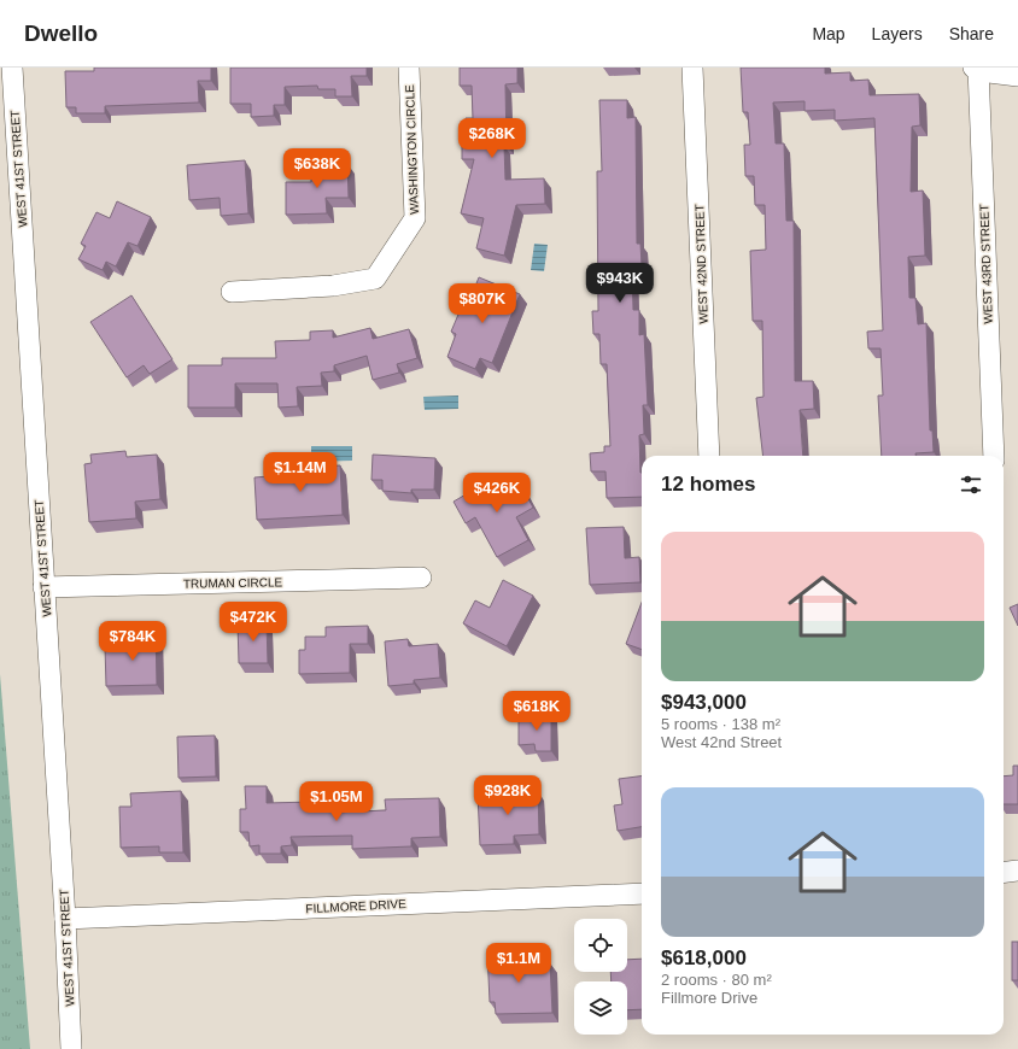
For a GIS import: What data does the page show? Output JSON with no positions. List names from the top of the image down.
{
  "streets": {
    "street": [
      "WASHINGTON CIRCLE",
      "WEST 41ST STREET",
      "WEST 42ND STREET",
      "WEST 43RD STREET",
      "TRUMAN CIRCLE",
      "FILLMORE DRIVE"
    ]
  },
  "crossings": [
    ["WEST 41ST STREET", "TRUMAN CIRCLE"],
    ["WEST 41ST STREET", "FILLMORE DRIVE"]
  ],
  "page": {
    "header": "Dwello",
    "nav": ["Map", "Layers", "Share"],
    "price": [
      "$268K",
      "$638K",
      "$943K",
      "$807K",
      "$1.14M",
      "$426K",
      "$472K",
      "$784K",
      "$618K",
      "$928K",
      "$1.05M",
      "$1.1M"
    ],
    "heading": "12 homes",
    "list": [
      {
        "name": "$943,000",
        "note": "5 rooms · 138 m² · West 42nd Street"
      },
      {
        "name": "$618,000",
        "note": "2 rooms · 80 m² · Fillmore Drive"
      }
    ]
  }
}
